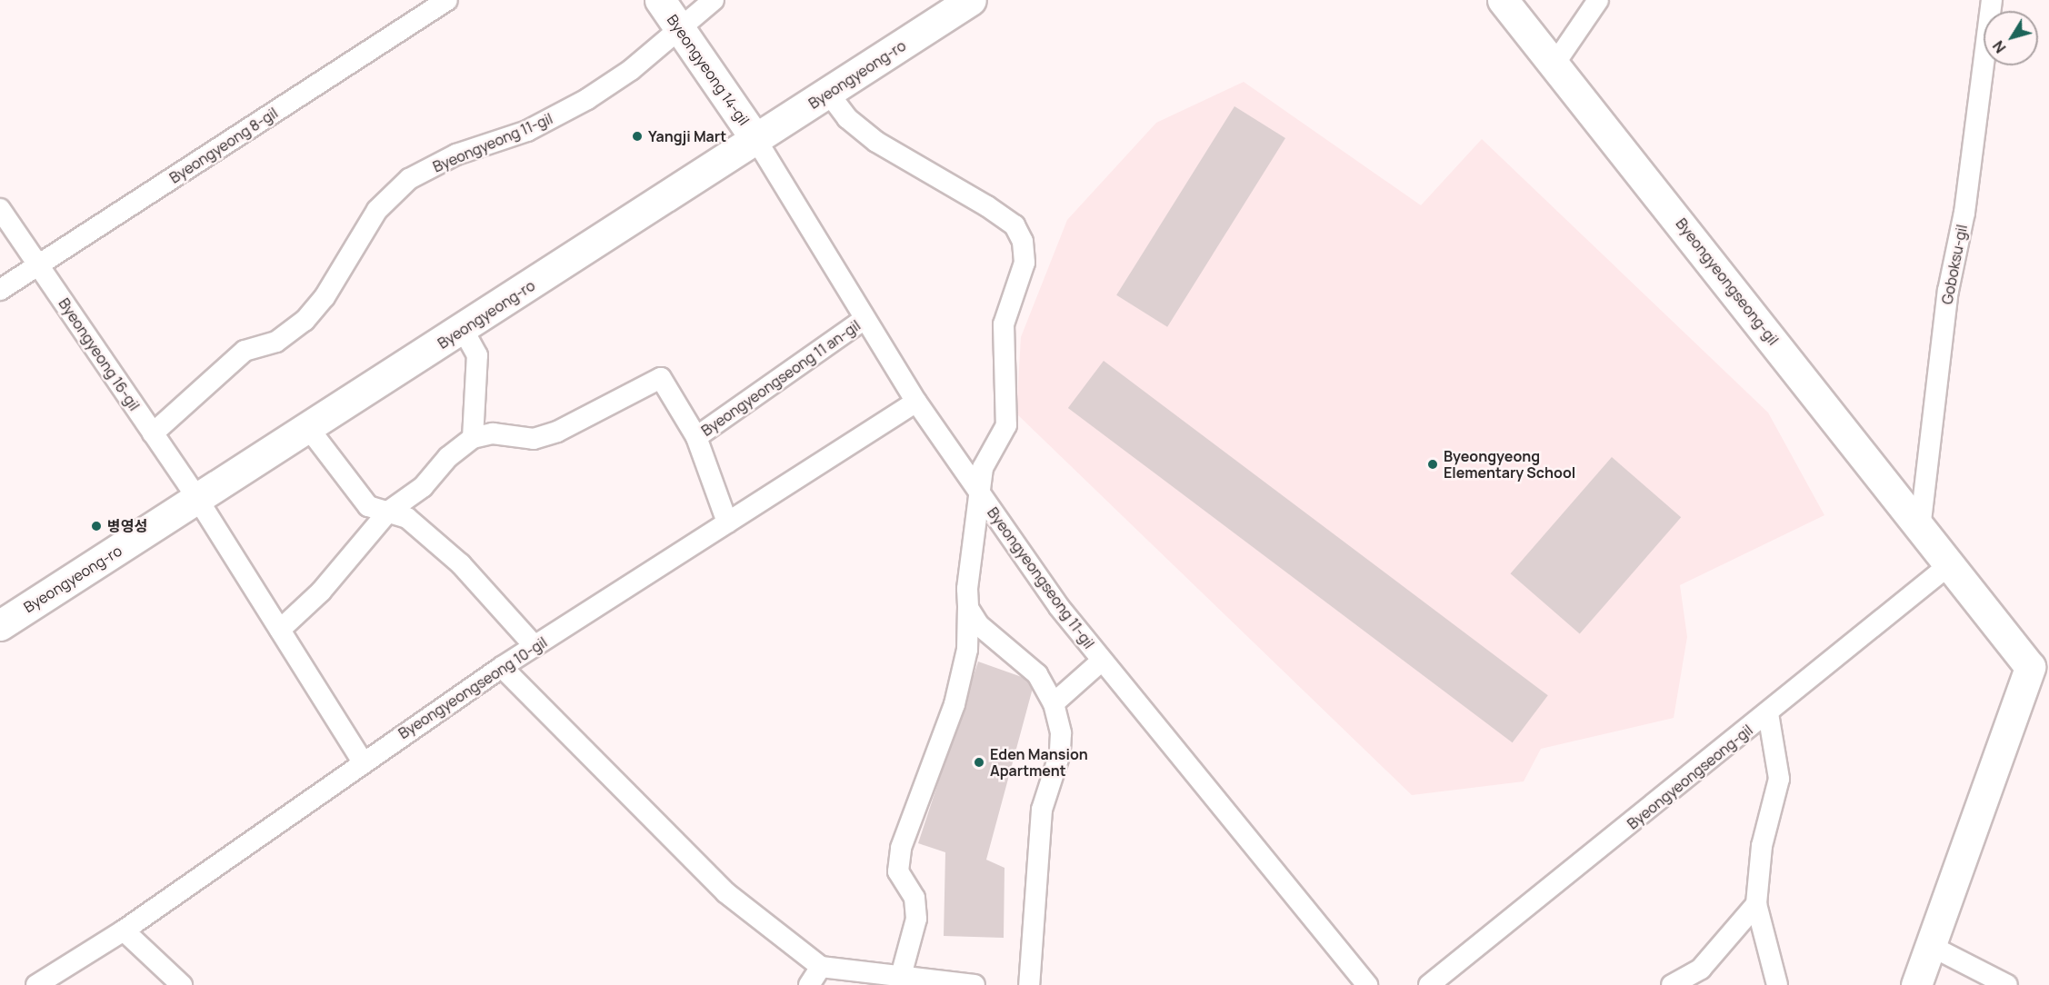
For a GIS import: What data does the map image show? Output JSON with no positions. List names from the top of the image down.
{
  "streets": {
    "street": ["Byeongyeong 14-gil", "Byeongyeong-ro", "Byeongyeongseong-gil"],
    "lane": [
      "Byeongyeong 11-gil",
      "Byeongyeong 8-gil",
      "Goboksu-gil",
      "Byeongyeong 16-gil",
      "Byeongyeongseong 11 an-gil",
      "Byeongyeongseong 11-gil",
      "Byeongyeongseong 10-gil"
    ]
  },
  "crossings": [
    ["Byeongyeong 14-gil", "Byeongyeong-ro"],
    ["Byeongyeong 14-gil", "Byeongyeong 11-gil"],
    ["Byeongyeong 14-gil", "Byeongyeongseong 11-gil"],
    ["Byeongyeong-ro", "Byeongyeong 16-gil"],
    ["Byeongyeong-ro", "Byeongyeongseong 11-gil"],
    ["Byeongyeong 11-gil", "Byeongyeong 16-gil"],
    ["Byeongyeong 8-gil", "Byeongyeong 16-gil"],
    ["Goboksu-gil", "Byeongyeongseong-gil"],
    ["Byeongyeong 16-gil", "Byeongyeongseong 10-gil"],
    ["Byeongyeongseong 11 an-gil", "Byeongyeongseong 11-gil"],
    ["Byeongyeongseong 11 an-gil", "Byeongyeongseong 10-gil"],
    ["Byeongyeongseong 11-gil", "Byeongyeongseong 10-gil"]
  ],
  "places": [
    "Yangji Mart",
    "Byeongyeong Elementary School",
    "병영성",
    "Eden Mansion Apartment"
  ],
  "north": "bottom left"
}
